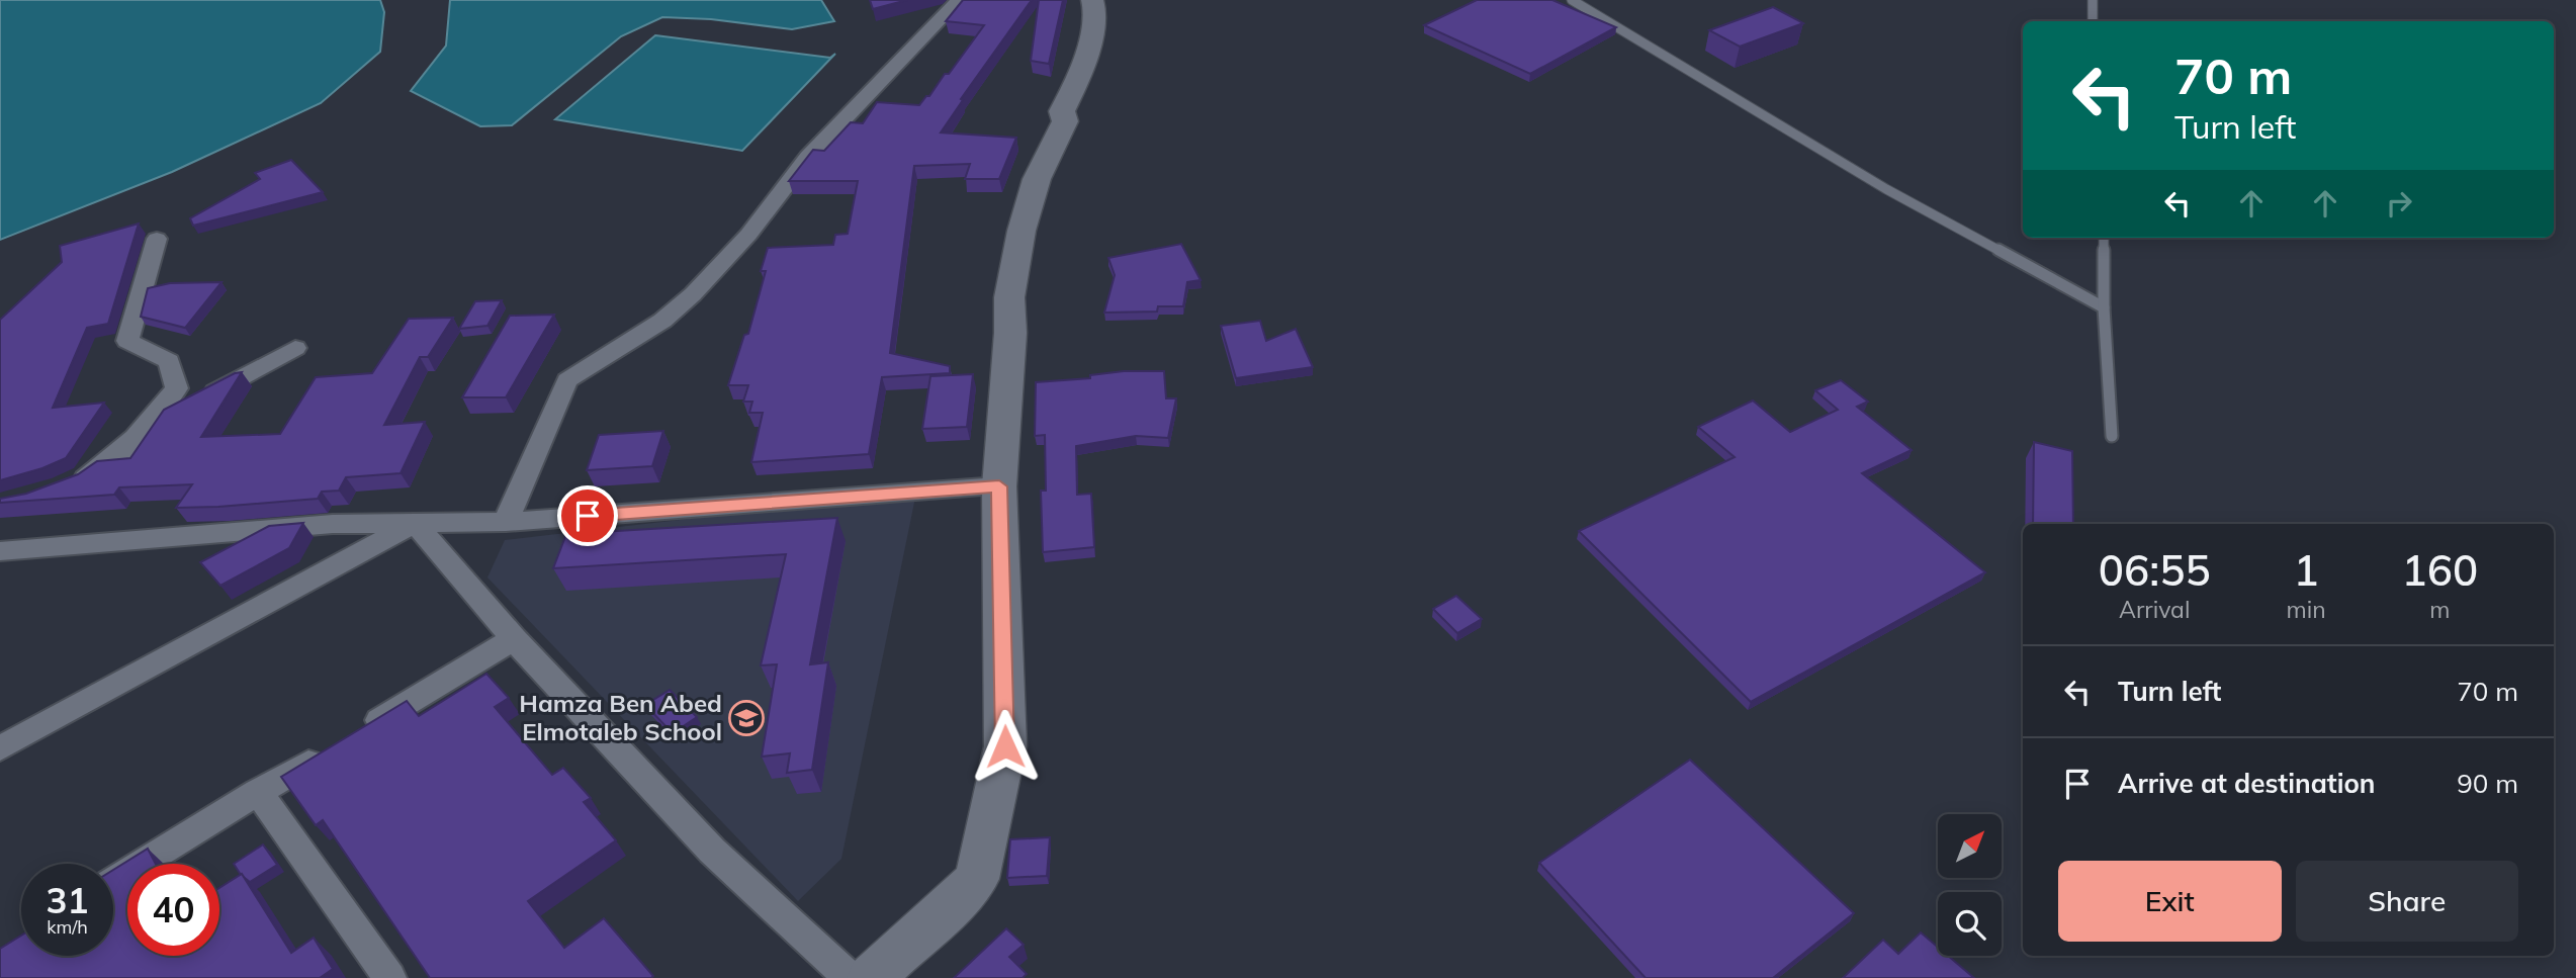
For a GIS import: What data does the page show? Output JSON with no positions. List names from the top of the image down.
{
  "places": {
    "school or university": ["Hamza Ben Abed Elmotaleb School"]
  },
  "north": "top right",
  "page": {
    "turn": ["70 m", "Turn left"],
    "eta": [
      "06:55",
      "Arrival",
      "1",
      "min",
      "160",
      "m"
    ],
    "list": [
      {
        "name": "Turn left",
        "value": "70 m"
      },
      {
        "name": "Arrive at destination",
        "value": "90 m"
      }
    ],
    "buttons": ["Exit", "Share"],
    "speed": "31 km/h",
    "limit": "40"
  }
}
